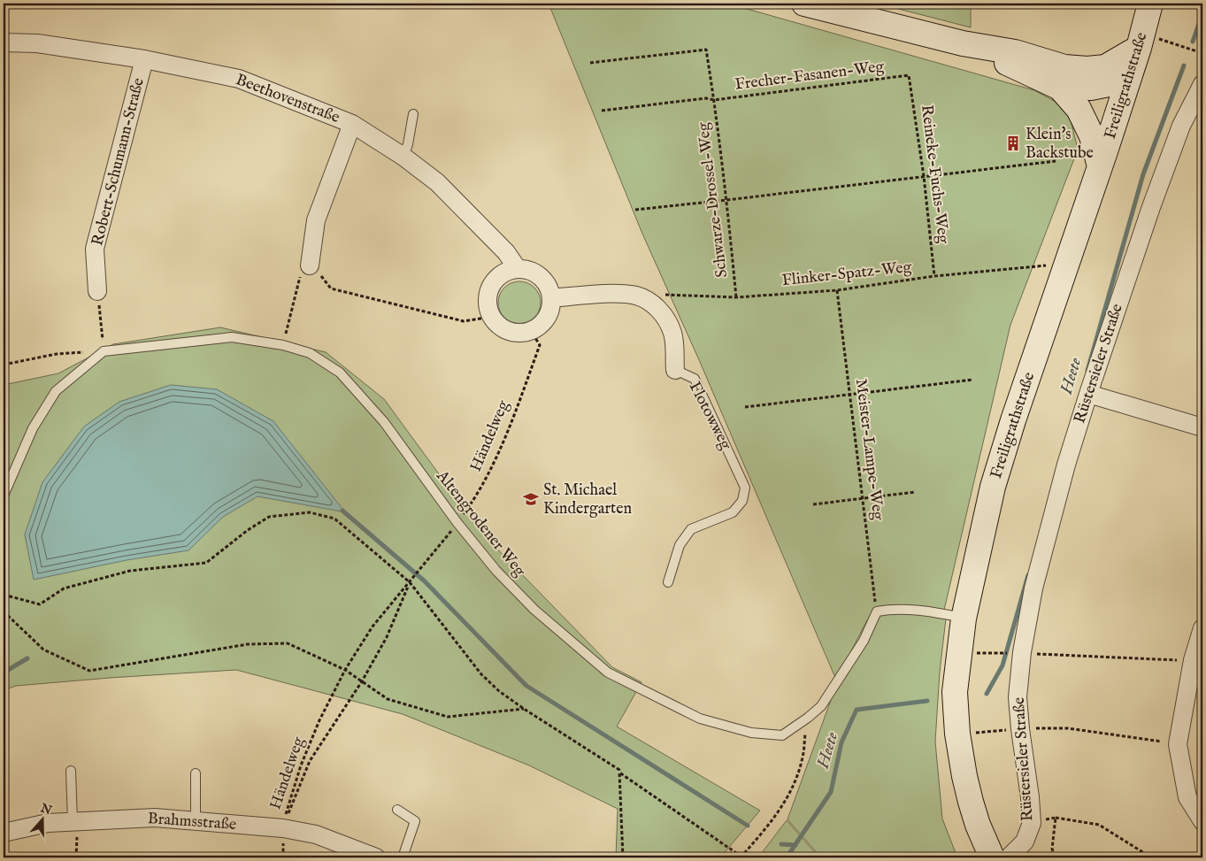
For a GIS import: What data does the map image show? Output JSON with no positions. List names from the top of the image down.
{
  "streets": {
    "main road": ["Freiligrathstraße"],
    "street": [
      "Beethovenstraße",
      "Robert-Schumann-Straße",
      "Rüstersieler Straße",
      "Flotowweg",
      "Brahmsstraße"
    ],
    "lane": ["Altengrodener Weg"],
    "path": [
      "Frecher-Fasanen-Weg",
      "Reineke-Fuchs-Weg",
      "Schwarze-Drossel-Weg",
      "Flinker-Spatz-Weg",
      "Händelweg",
      "Meister-Lampe-Weg"
    ]
  },
  "crossings": [
    ["Frecher-Fasanen-Weg", "Reineke-Fuchs-Weg"],
    ["Frecher-Fasanen-Weg", "Schwarze-Drossel-Weg"],
    ["Beethovenstraße", "Robert-Schumann-Straße"],
    ["Beethovenstraße", "Flotowweg"],
    ["Beethovenstraße", "Händelweg"],
    ["Reineke-Fuchs-Weg", "Flinker-Spatz-Weg"],
    ["Schwarze-Drossel-Weg", "Flinker-Spatz-Weg"],
    ["Flinker-Spatz-Weg", "Flotowweg"],
    ["Flinker-Spatz-Weg", "Meister-Lampe-Weg"],
    ["Flotowweg", "Händelweg"],
    ["Händelweg", "Altengrodener Weg"],
    ["Händelweg", "Brahmsstraße"],
    ["Meister-Lampe-Weg", "Altengrodener Weg"]
  ],
  "water": ["Heete"],
  "places": {
    "building": ["Klein's Backstube"],
    "school or university": ["St. Michael Kindergarten"]
  },
  "north": "top"
}
